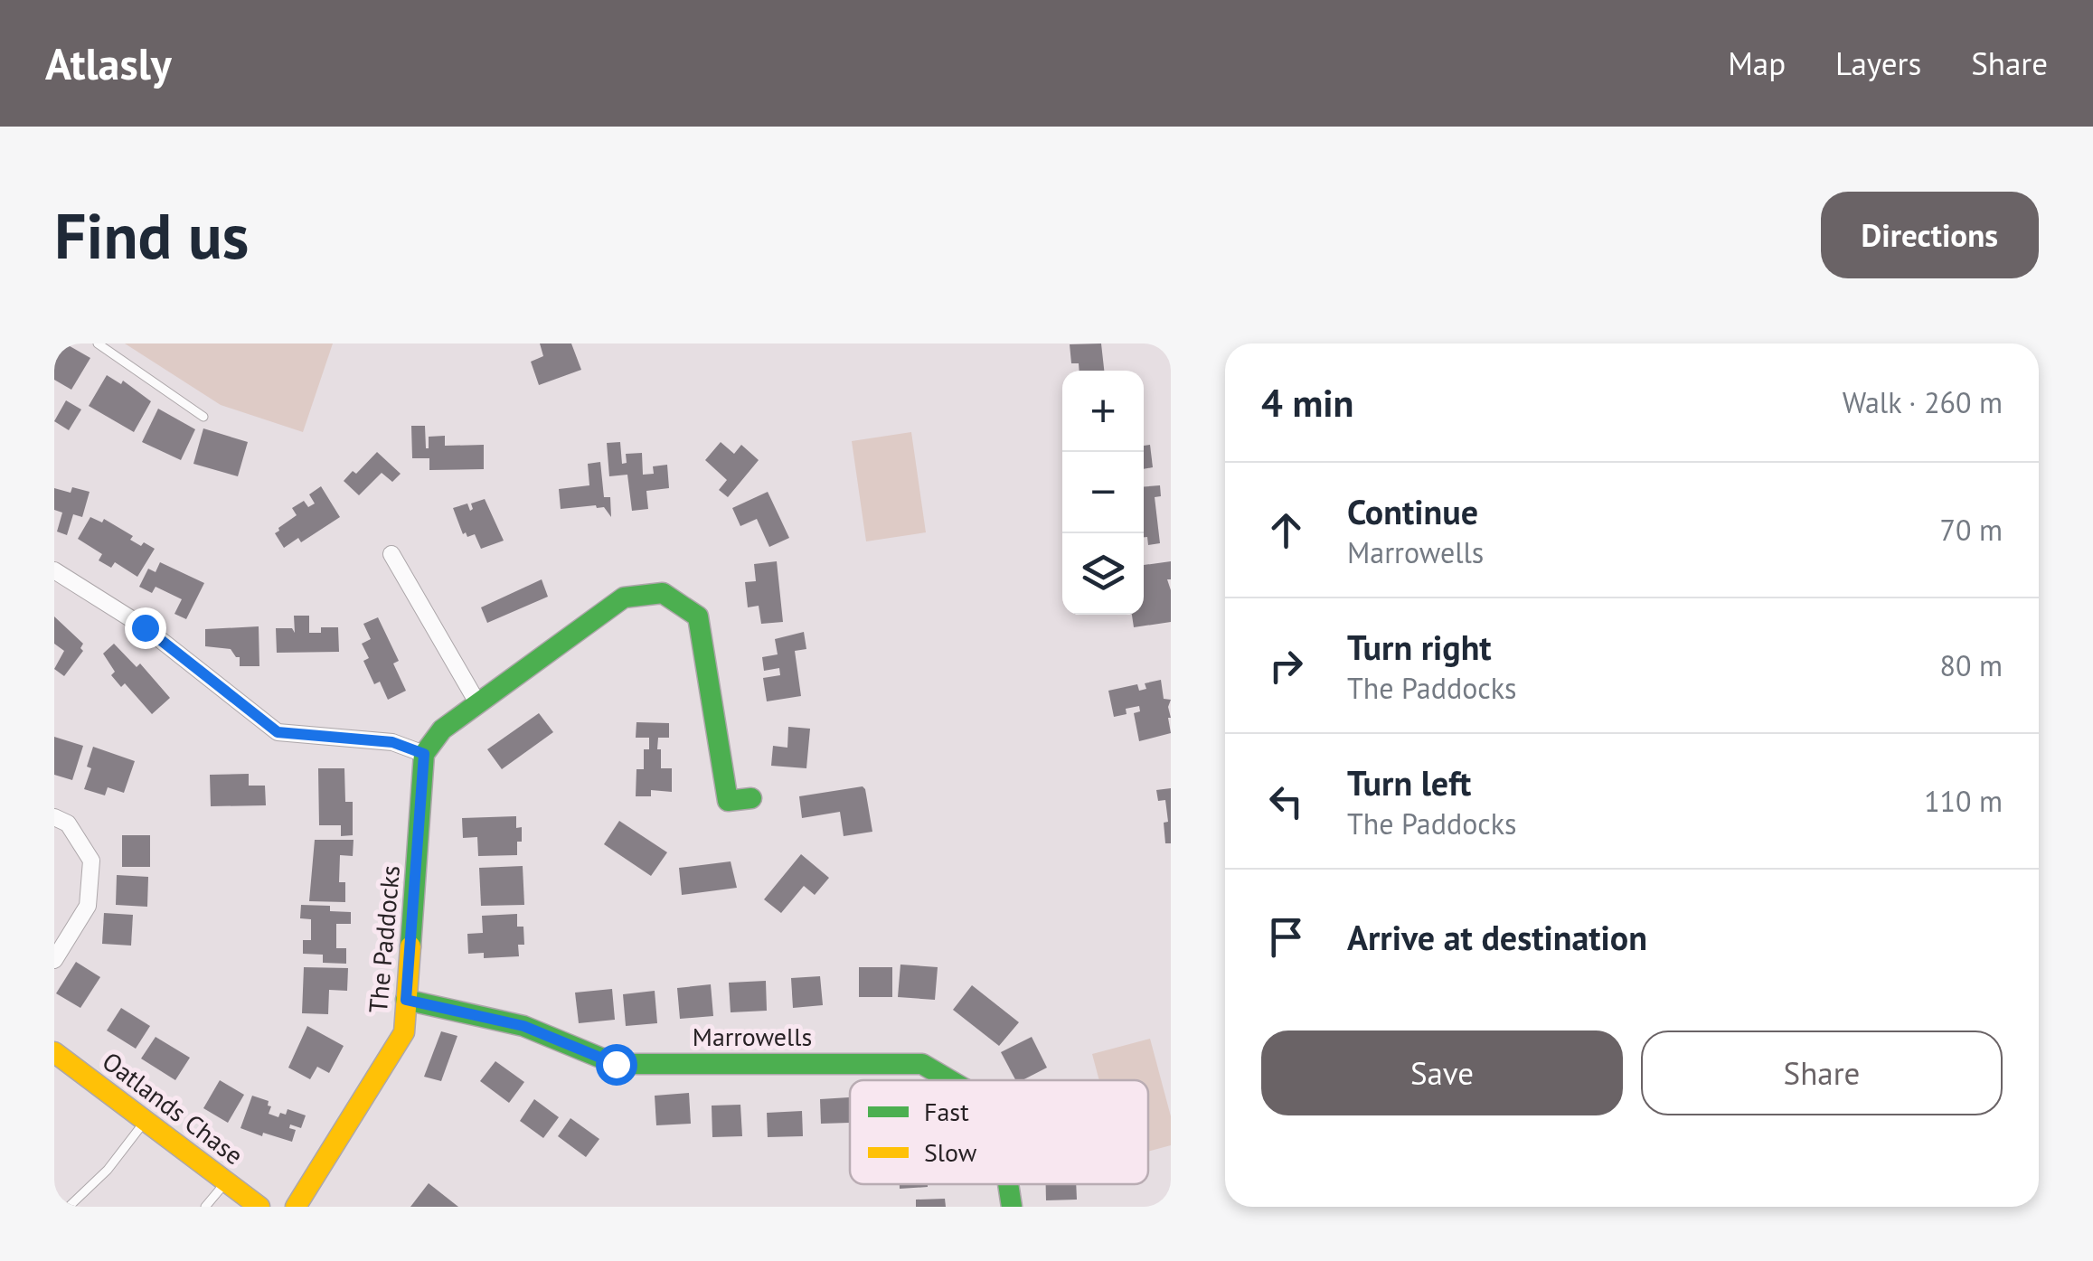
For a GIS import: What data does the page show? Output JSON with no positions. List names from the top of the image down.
{
  "streets": {
    "street": ["The Paddocks", "Marrowells", "Oatlands Chase"]
  },
  "crossings": [
    ["The Paddocks", "Marrowells"]
  ],
  "legend": ["Fast", "Slow"],
  "page": {
    "header": "Atlasly",
    "nav": ["Map", "Layers", "Share"],
    "buttons": [
      "Directions",
      ["Save", "Share"]
    ],
    "title": "Find us",
    "heading": ["4 min", "Walk · 260 m"],
    "map_buttons": ["+", "−"],
    "list": [
      ["Continue", "Marrowells", "70 m"],
      ["Turn right", "The Paddocks", "80 m"],
      ["Turn left", "The Paddocks", "110 m"],
      "Arrive at destination"
    ]
  }
}
